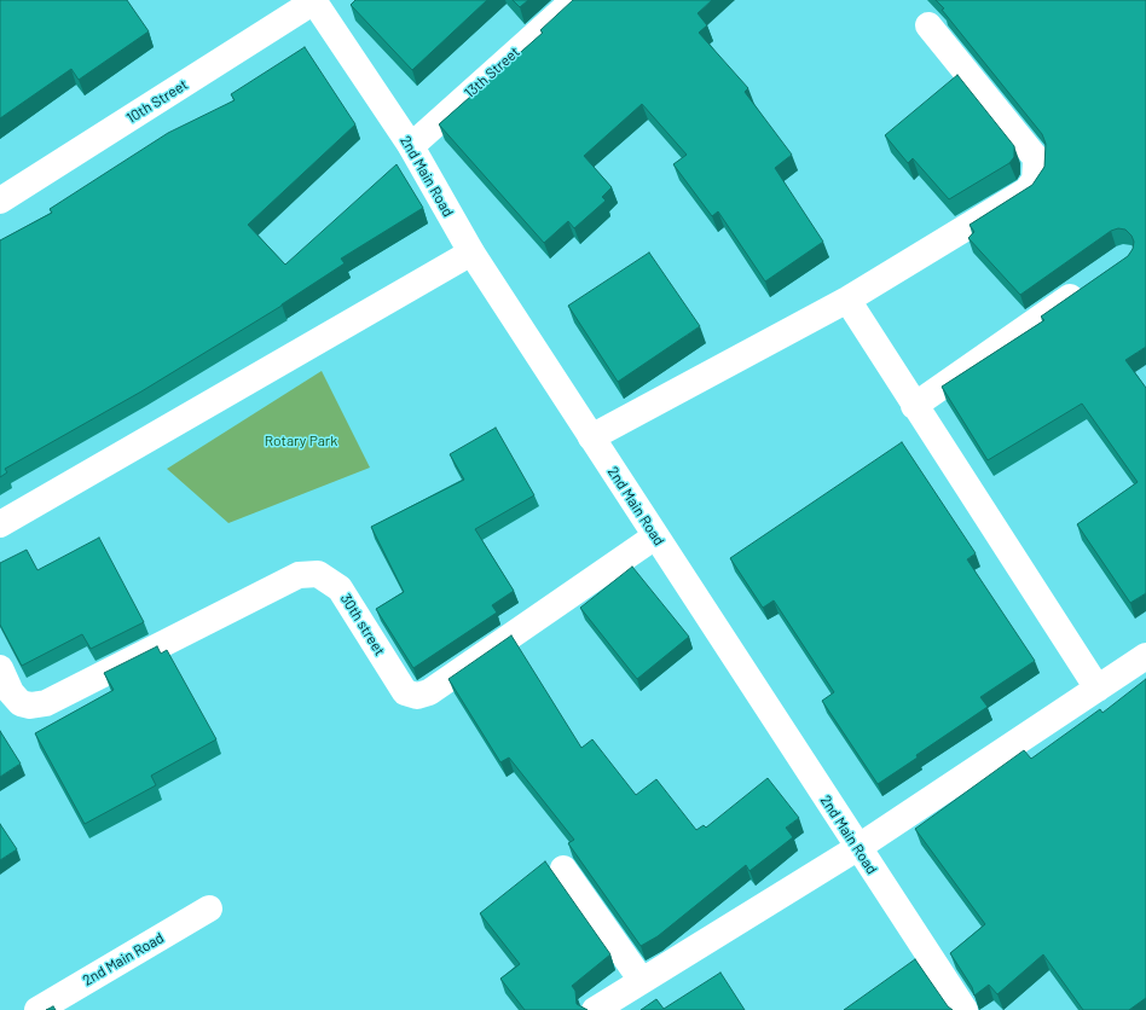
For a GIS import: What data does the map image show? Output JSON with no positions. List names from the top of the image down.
{
  "streets": {
    "street": [
      "13th Street",
      "10th Street",
      "2nd Main Road",
      "30th street"
    ]
  },
  "crossings": [
    ["13th Street", "2nd Main Road"],
    ["10th Street", "2nd Main Road"],
    ["2nd Main Road", "30th street"]
  ],
  "parks": ["Rotary Park"]
}
